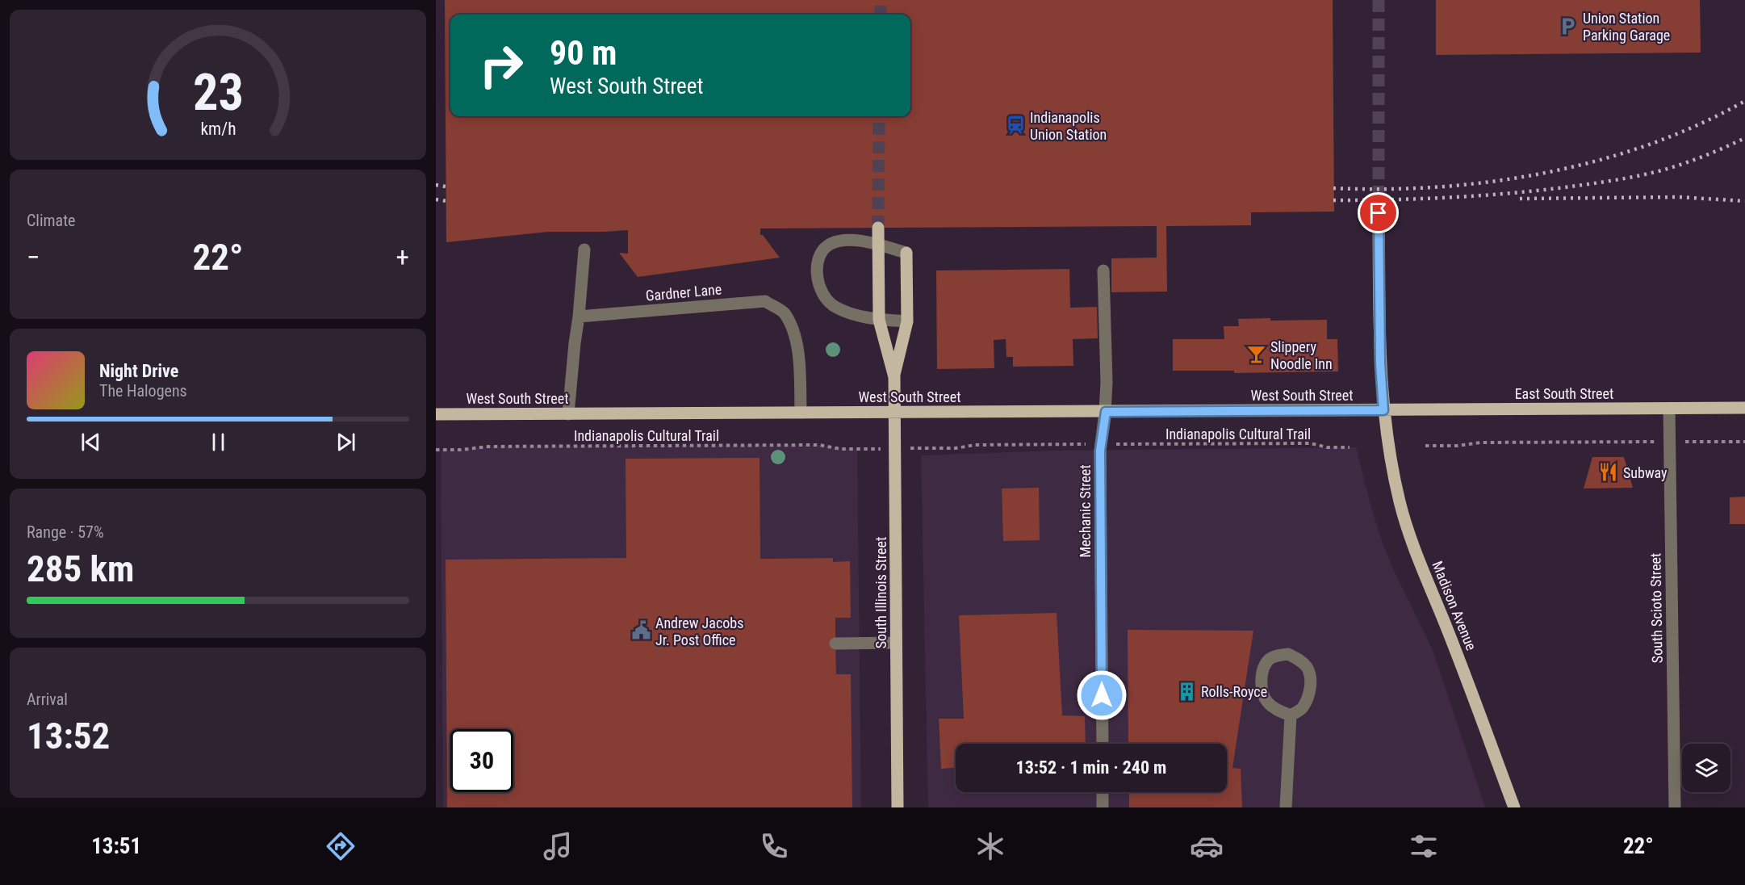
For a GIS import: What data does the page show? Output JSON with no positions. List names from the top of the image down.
{
  "streets": {
    "main road": [
      "East South Street",
      "West South Street",
      "South Illinois Street",
      "Madison Avenue"
    ],
    "street": ["Gardner Lane", "Mechanic Street", "South Scioto Street"],
    "path": ["Indianapolis Cultural Trail"]
  },
  "crossings": [
    ["Gardner Lane", "West South Street"],
    ["East South Street", "West South Street"],
    ["East South Street", "Madison Avenue"],
    ["East South Street", "South Scioto Street"],
    ["West South Street", "Mechanic Street"],
    ["West South Street", "South Illinois Street"],
    ["West South Street", "Madison Avenue"]
  ],
  "places": {
    "parking": ["Union Station Parking Garage"],
    "station": ["Indianapolis Union Station"],
    "bar": ["Slippery Noodle Inn"],
    "restaurant": ["Subway"],
    "public building": ["Andrew Jacobs Jr. Post Office"],
    "building": ["Rolls-Royce"]
  },
  "page": {
    "turn": ["90 m", "West South Street"],
    "tile": [
      "Climate",
      ["Range · 57%", "285 km"],
      ["Arrival", "13:52"]
    ],
    "heat": ["−", "22°", "+"],
    "song": ["Night Drive", "The Halogens"],
    "limit": "30",
    "trip": "13:52 · 1 min · 240 m",
    "tabs": ["13:51", "22°"],
    "gauge": ["23", "km/h"]
  }
}
